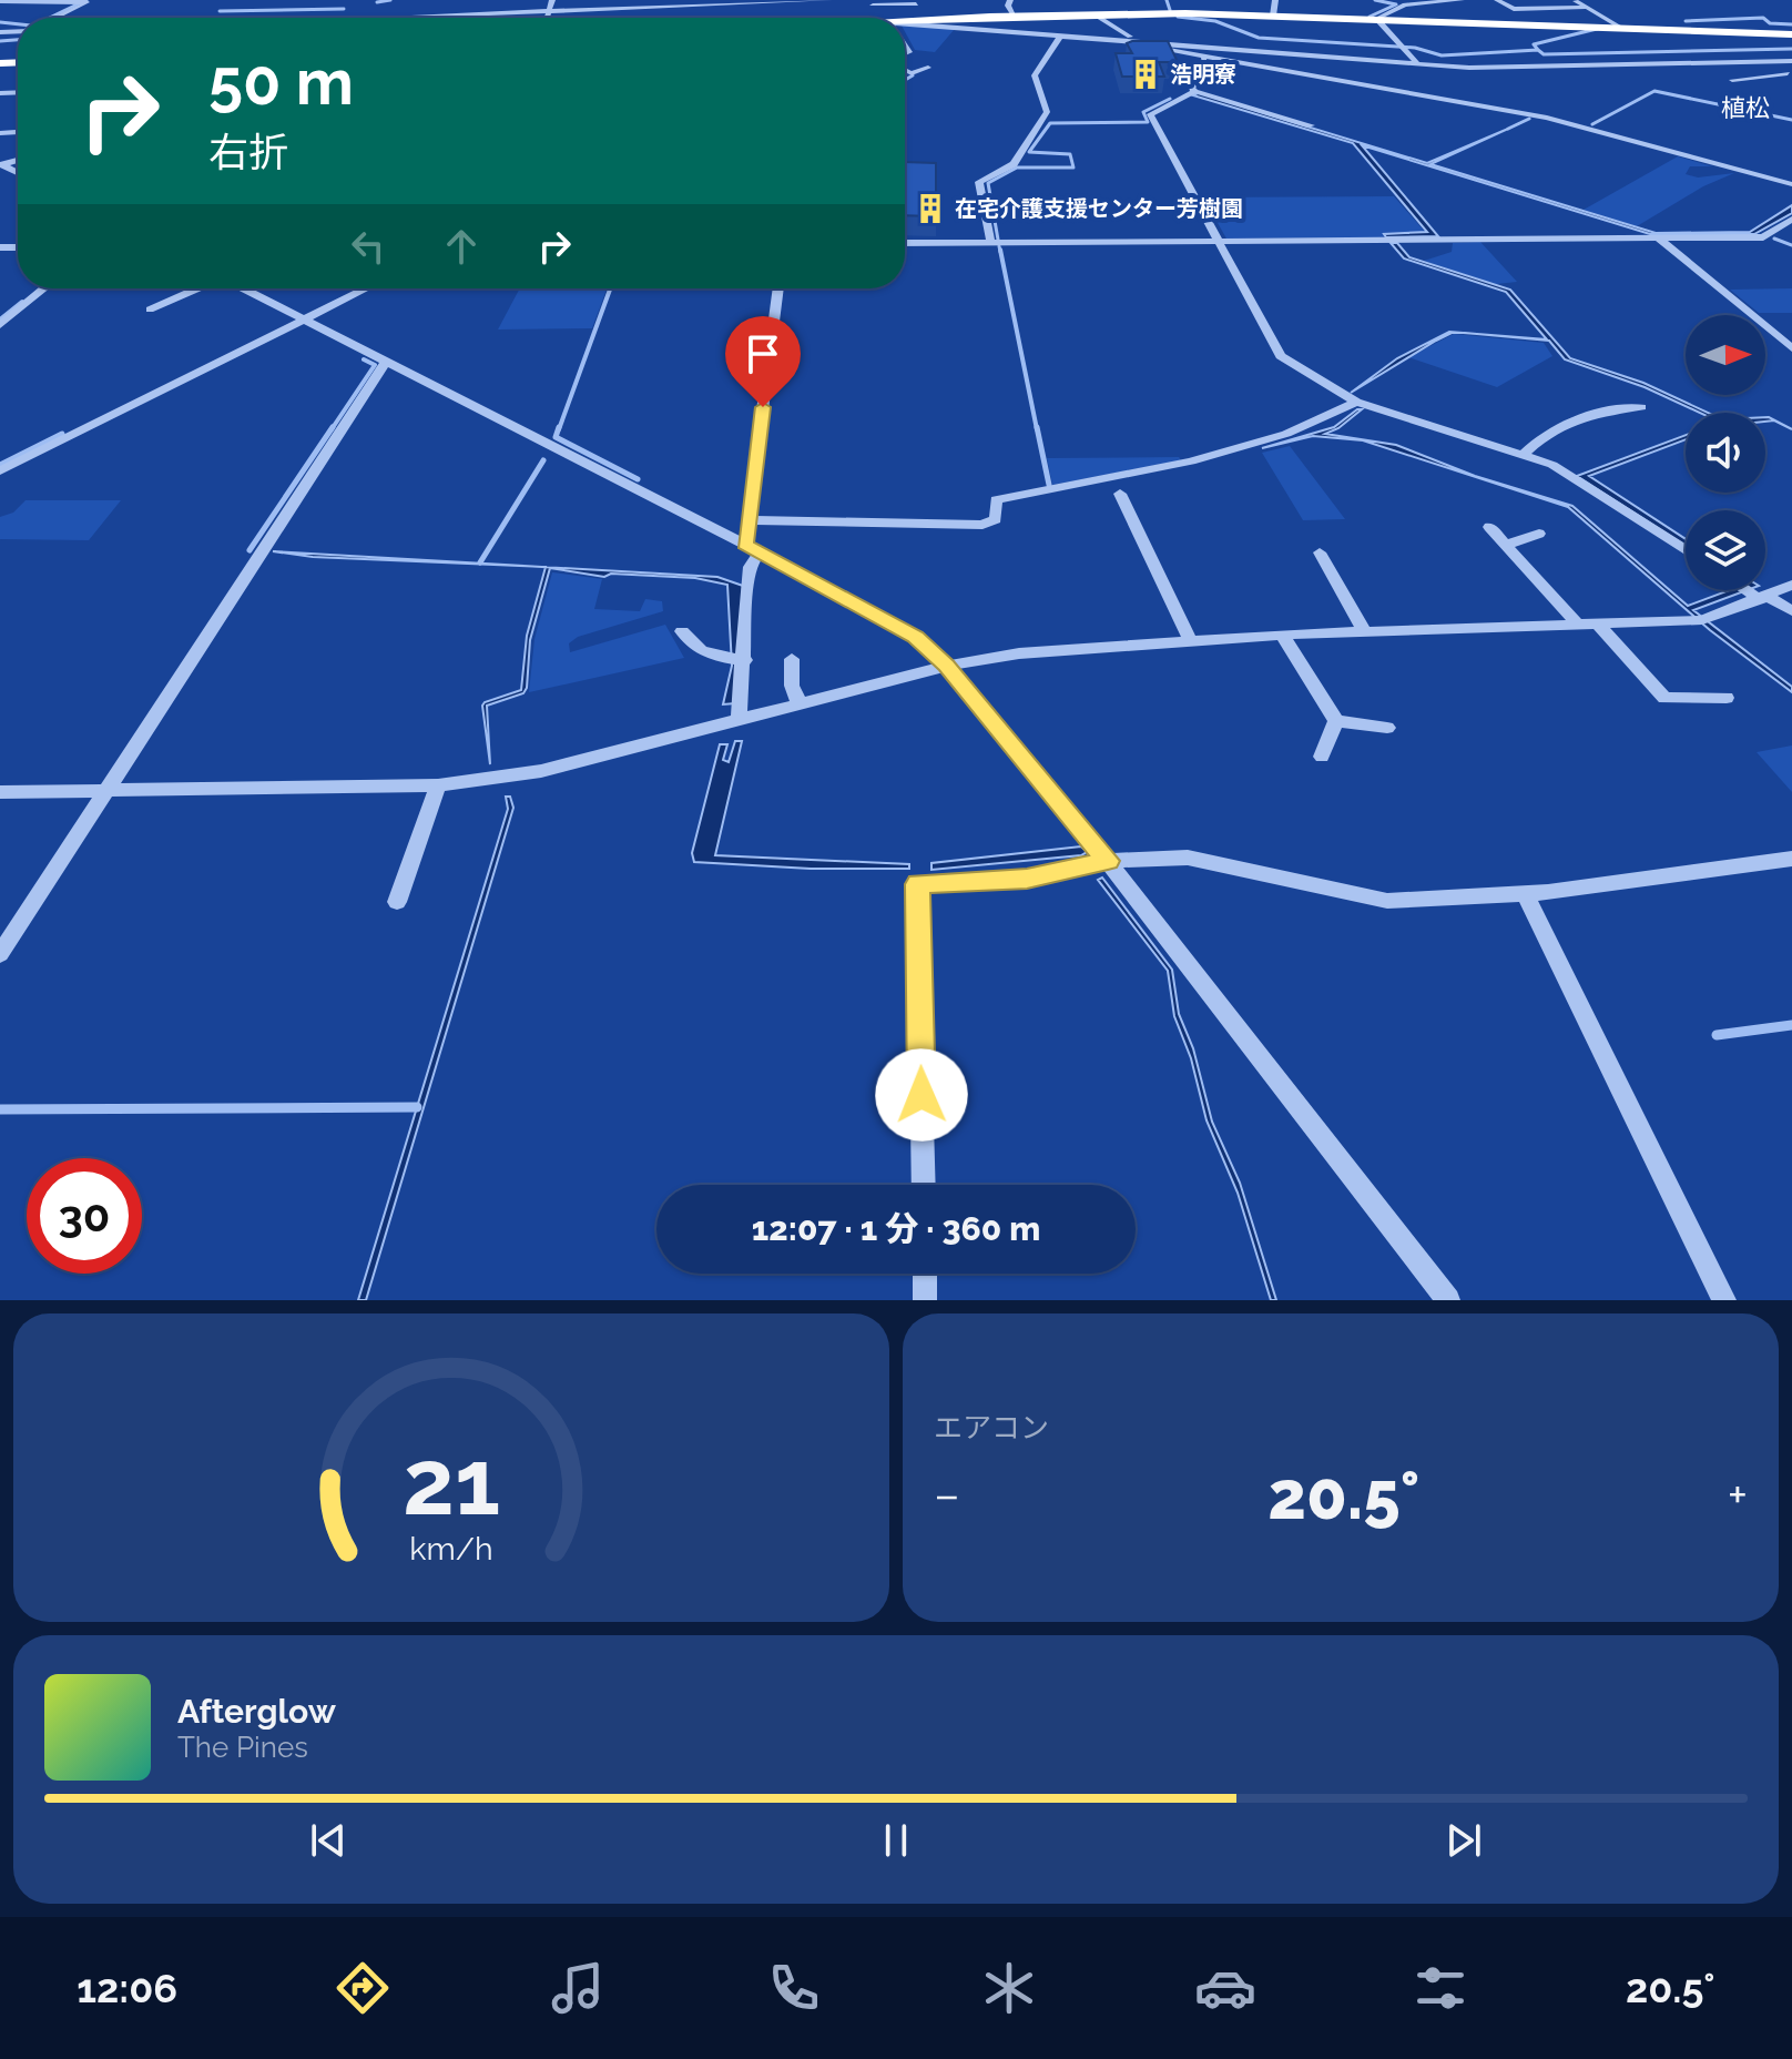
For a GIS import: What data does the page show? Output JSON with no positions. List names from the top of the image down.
{
  "districts": ["植松"],
  "places": {
    "building": ["浩明寮", "在宅介護支援センター芳樹園"]
  },
  "north": "right",
  "page": {
    "turn": ["50 m", "右折"],
    "limit": "30",
    "trip": "12:07 · 1 分 · 360 m",
    "tile": "エアコン",
    "heat": ["−", "20.5°", "+"],
    "song": ["Afterglow", "The Pines"],
    "tabs": ["12:06", "20.5°"],
    "gauge": ["21", "km/h"]
  }
}
